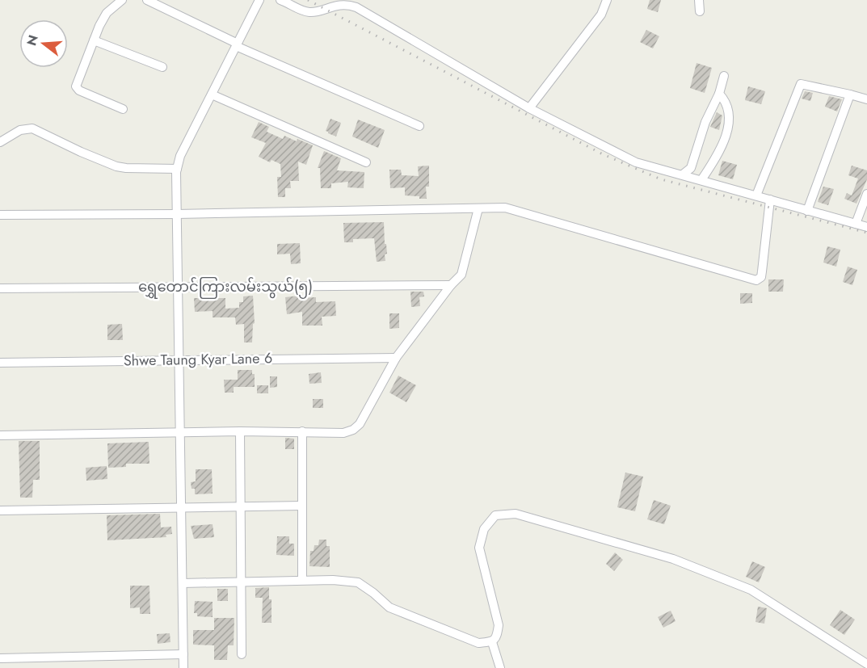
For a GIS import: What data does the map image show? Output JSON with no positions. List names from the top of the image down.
{
  "streets": {
    "street": ["ရွှေတောင်ကြားလမ်းသွယ်(၅)", "Shwe Taung Kyar Lane 6"]
  },
  "north": "left"
}
